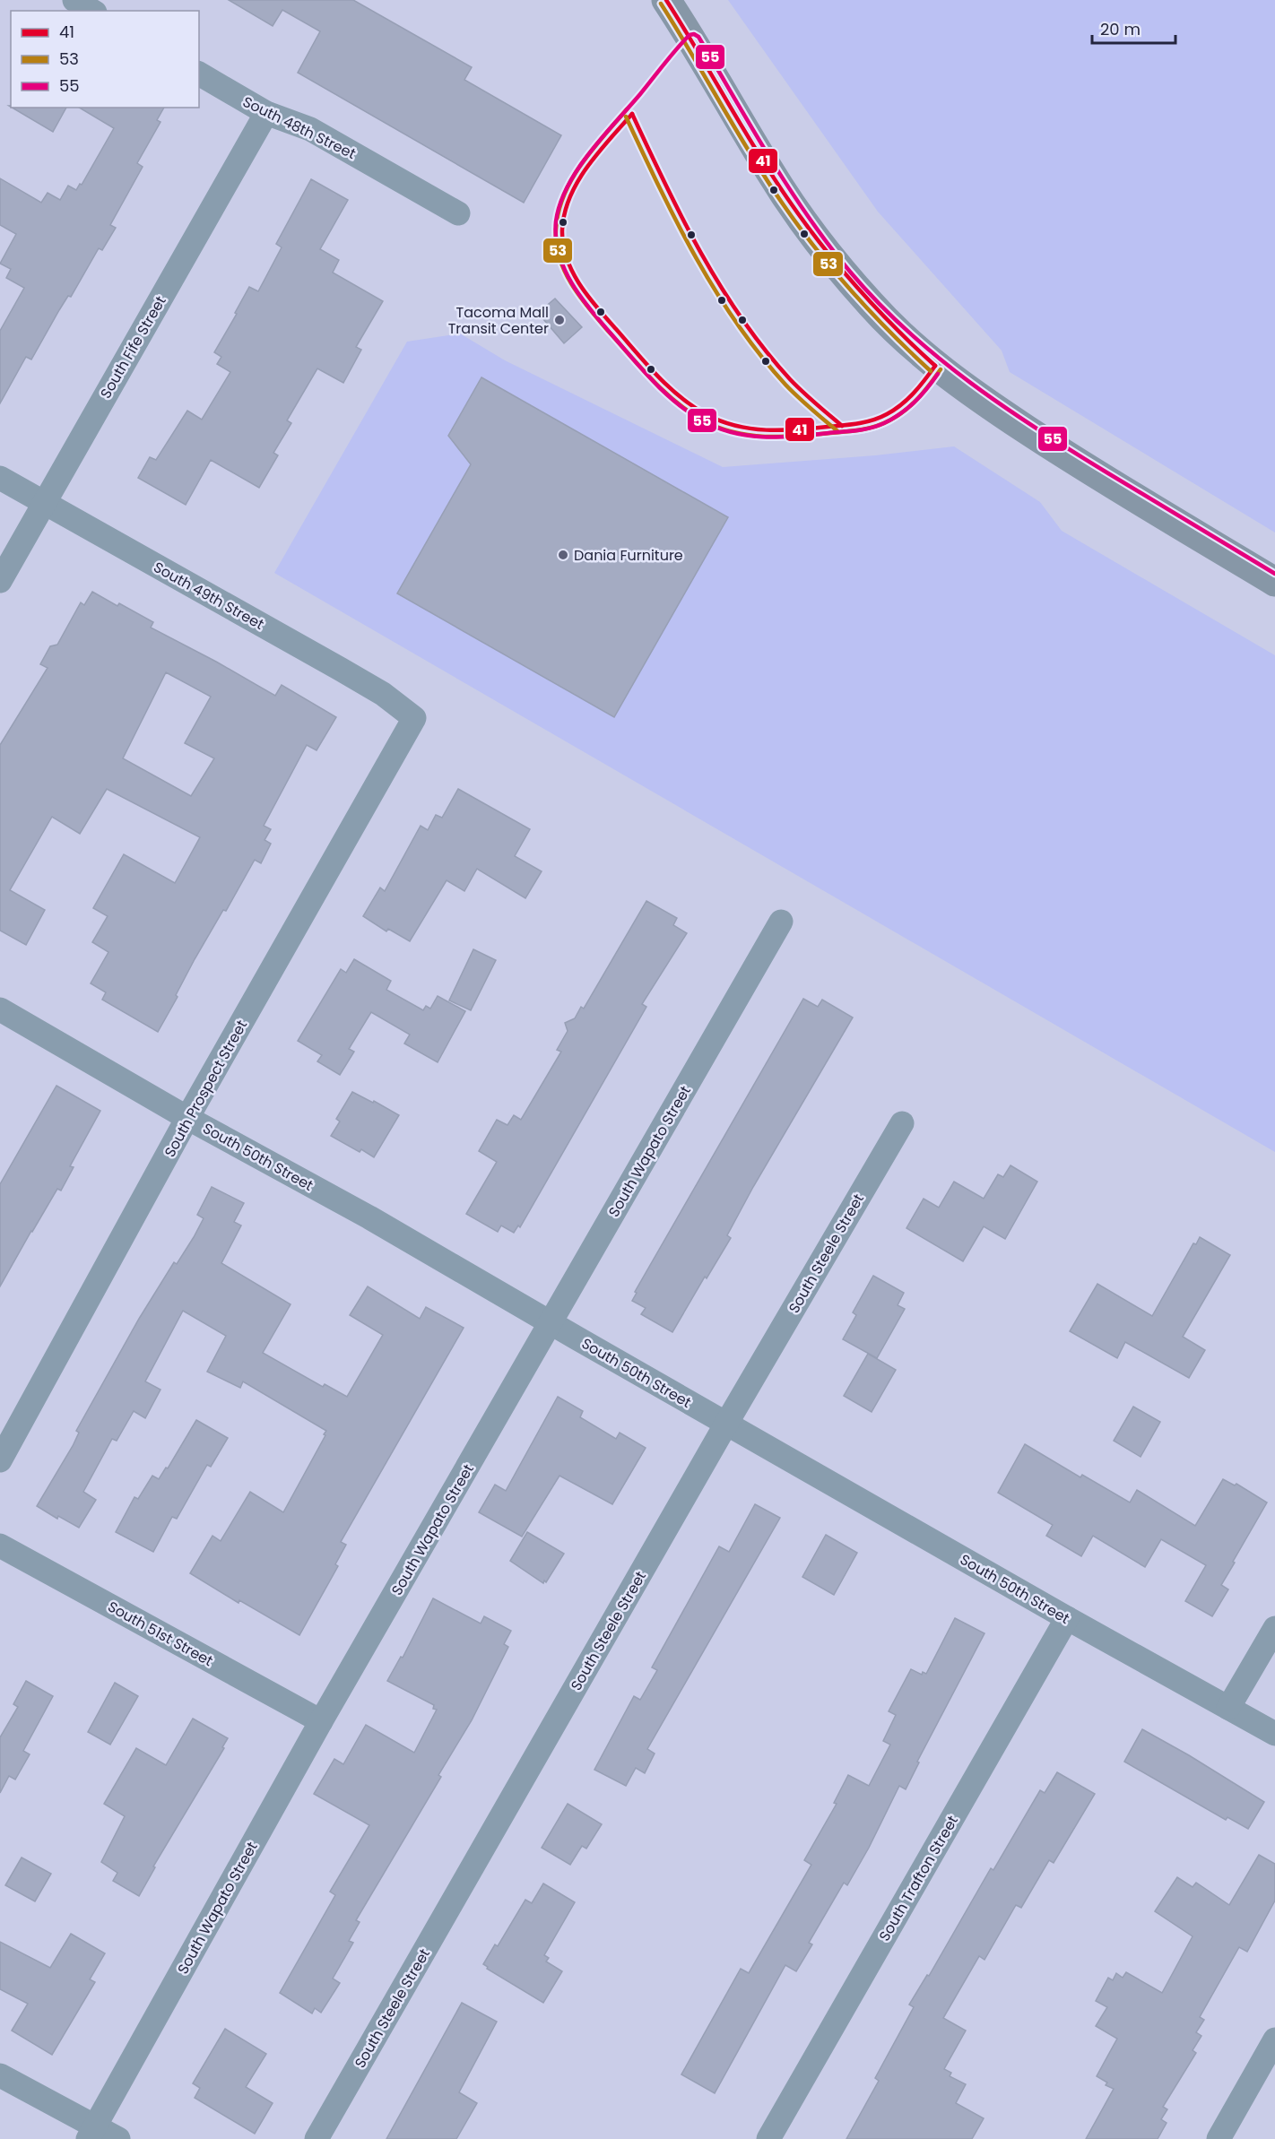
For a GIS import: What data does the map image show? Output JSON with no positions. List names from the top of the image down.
{
  "streets": {
    "street": [
      "South 48th Street",
      "South Fife Street",
      "South 49th Street",
      "South Prospect Street",
      "South Wapato Street",
      "South 50th Street",
      "South Steele Street",
      "South 51st Street",
      "South Trafton Street"
    ]
  },
  "crossings": [
    ["South 48th Street", "South Fife Street"],
    ["South Fife Street", "South 49th Street"],
    ["South 49th Street", "South Prospect Street"],
    ["South Prospect Street", "South 50th Street"],
    ["South Wapato Street", "South 50th Street"],
    ["South Wapato Street", "South 51st Street"],
    ["South 50th Street", "South Steele Street"],
    ["South 50th Street", "South Trafton Street"]
  ],
  "places": ["Tacoma Mall Transit Center", "Dania Furniture"],
  "lines": ["transit line 41", "transit line 53", "transit line 55"],
  "legend": ["41", "53", "55"],
  "scale_bar": "20 m"
}
